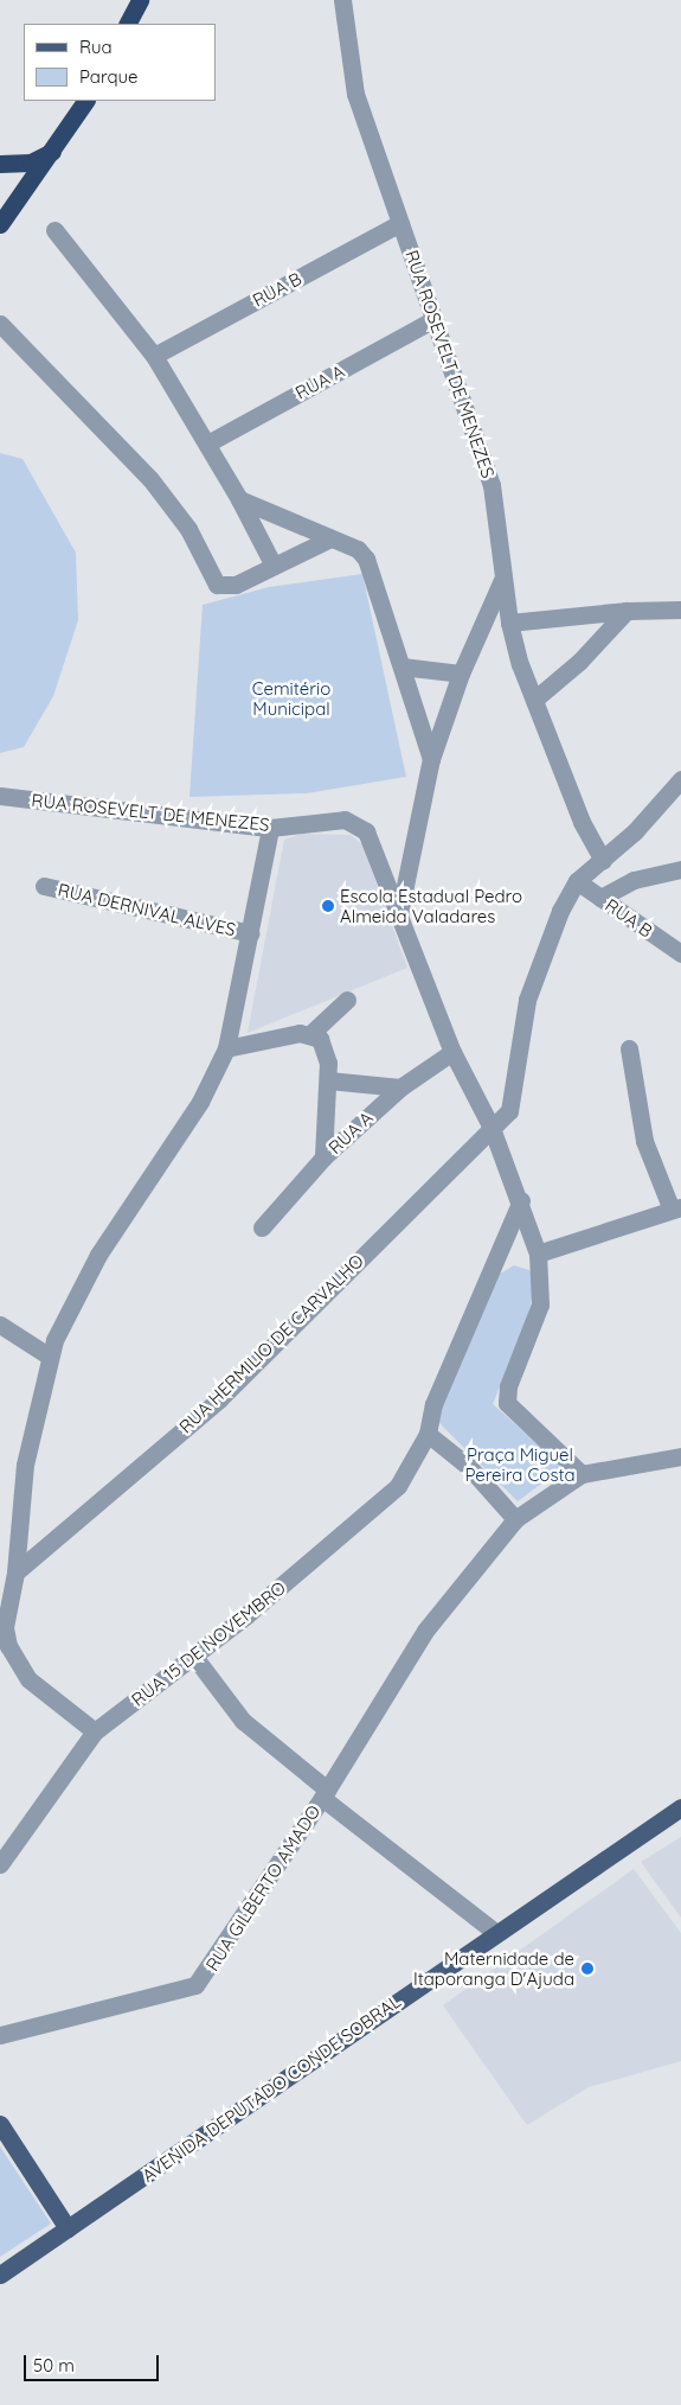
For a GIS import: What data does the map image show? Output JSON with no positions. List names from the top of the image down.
{
  "streets": {
    "main road": ["AVENIDA DEPUTADO CONDE SOBRAL"],
    "street": [
      "RUA B",
      "RUA ROSEVELT DE MENEZES",
      "RUA A",
      "RUA DERNIVAL ALVES",
      "RUA HERMILIO DE CARVALHO",
      "RUA 15 DE NOVEMBRO",
      "RUA GILBERTO AMADO"
    ]
  },
  "crossings": [
    ["RUA B", "RUA ROSEVELT DE MENEZES"],
    ["RUA ROSEVELT DE MENEZES", "RUA A"],
    ["RUA ROSEVELT DE MENEZES", "RUA HERMILIO DE CARVALHO"]
  ],
  "parks": ["Cemitério Municipal", "Praça Miguel Pereira Costa"],
  "places": ["Escola Estadual Pedro Almeida Valadares", "Maternidade de Itaporanga D'Ajuda"],
  "legend": ["Rua", "Parque"],
  "scale_bar": "50 m"
}
